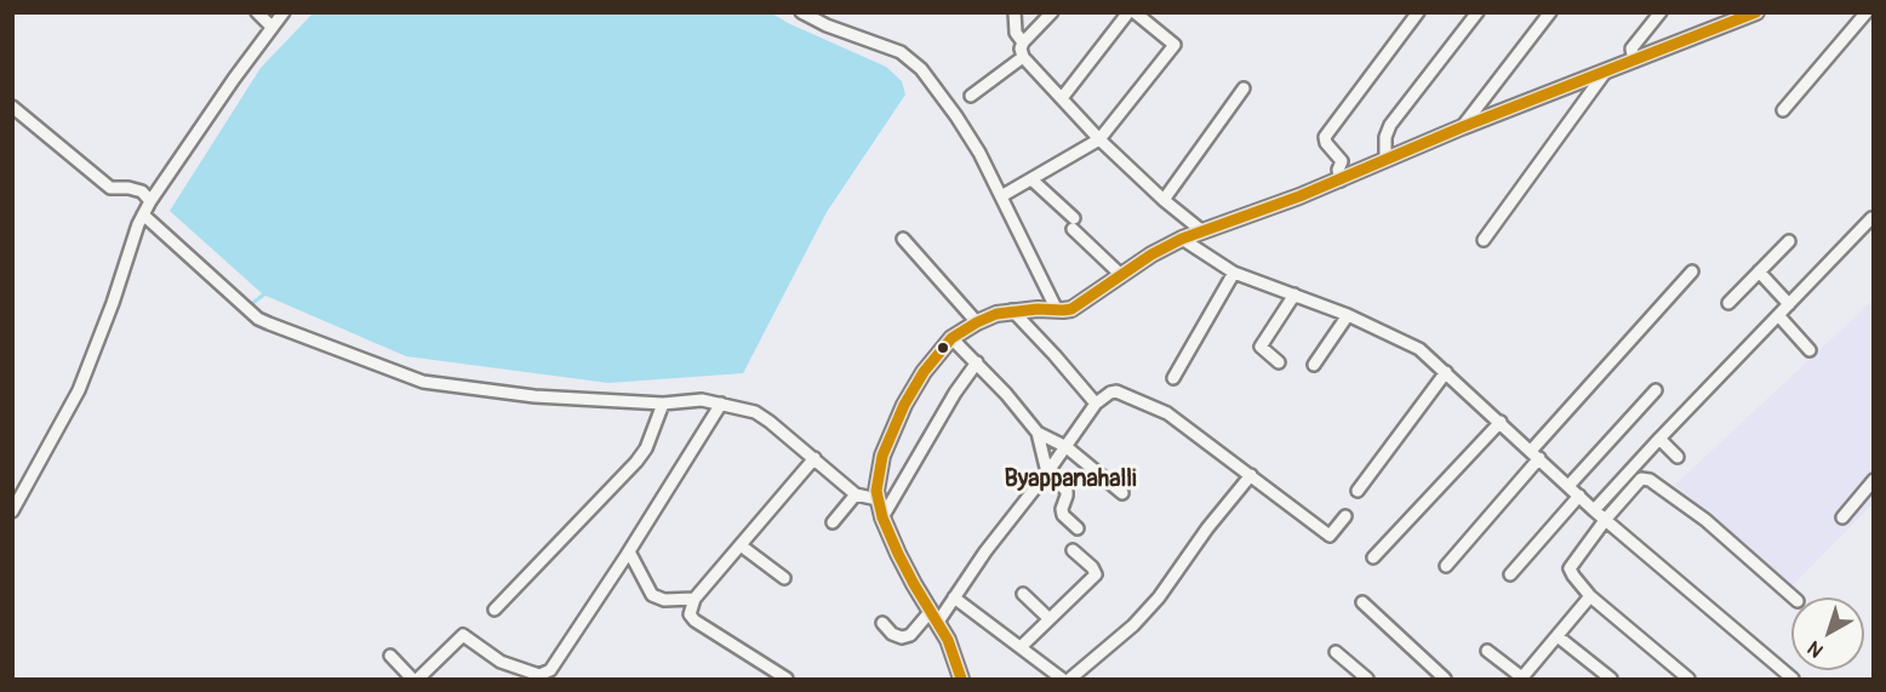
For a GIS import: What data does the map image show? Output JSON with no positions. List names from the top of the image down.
{
  "districts": ["Byappanahalli"],
  "north": "bottom left"
}
